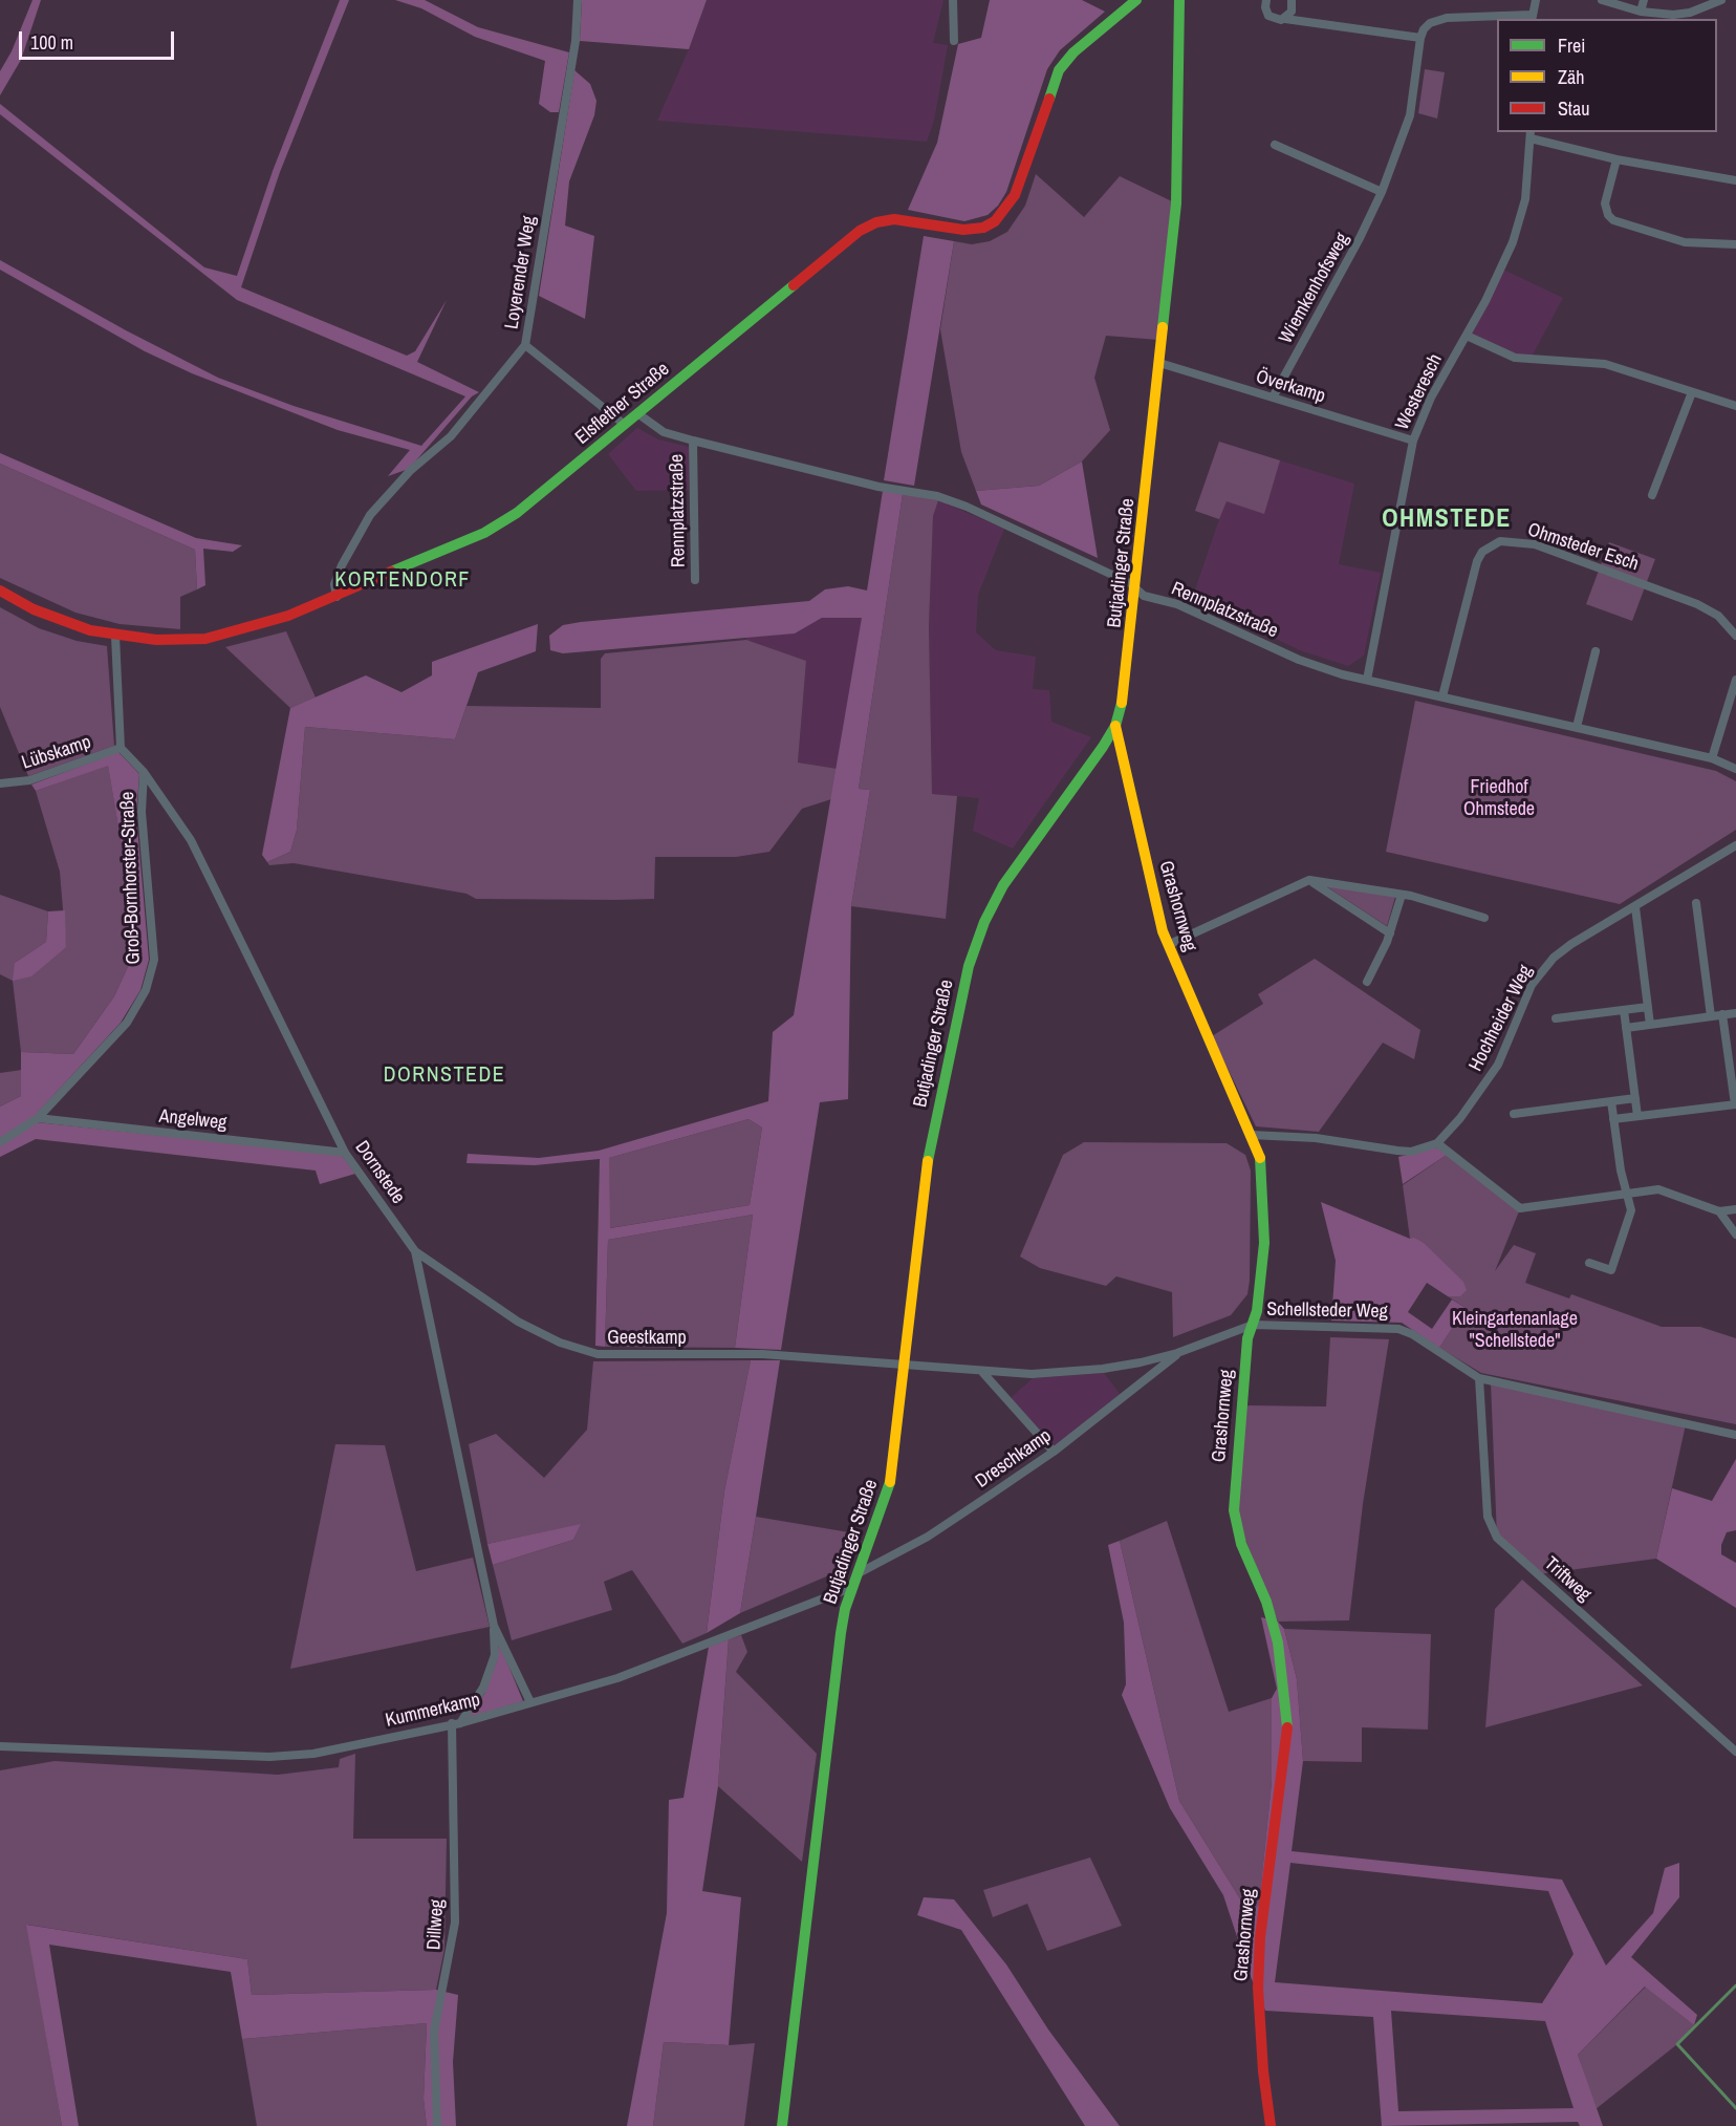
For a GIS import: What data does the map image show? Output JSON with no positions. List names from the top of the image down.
{
  "streets": {
    "street": [
      "Loyerender Weg",
      "Wiemkenhofsweg",
      "Överkamp",
      "Westeresch",
      "Elsflether Straße",
      "Rennplatzstraße",
      "Ohmsteder Esch",
      "Butjadinger Straße",
      "Lübskamp",
      "Groß-Bornhorster-Straße",
      "Grashornweg",
      "Hochheider Weg",
      "Angelweg",
      "Dornstede",
      "Schellsteder Weg",
      "Geestkamp",
      "Dreschkamp",
      "Triftweg",
      "Kummerkamp",
      "Dillweg"
    ]
  },
  "crossings": [
    ["Loyerender Weg", "Elsflether Straße"],
    ["Wiemkenhofsweg", "Överkamp"],
    ["Överkamp", "Westeresch"],
    ["Överkamp", "Butjadinger Straße"],
    ["Westeresch", "Rennplatzstraße"],
    ["Elsflether Straße", "Rennplatzstraße"],
    ["Rennplatzstraße", "Ohmsteder Esch"],
    ["Rennplatzstraße", "Butjadinger Straße"],
    ["Butjadinger Straße", "Grashornweg"],
    ["Butjadinger Straße", "Schellsteder Weg"],
    ["Butjadinger Straße", "Geestkamp"],
    ["Butjadinger Straße", "Dreschkamp"],
    ["Butjadinger Straße", "Kummerkamp"],
    ["Lübskamp", "Groß-Bornhorster-Straße"],
    ["Groß-Bornhorster-Straße", "Angelweg"],
    ["Groß-Bornhorster-Straße", "Dornstede"],
    ["Grashornweg", "Schellsteder Weg"],
    ["Angelweg", "Dornstede"],
    ["Dornstede", "Geestkamp"],
    ["Dornstede", "Kummerkamp"],
    ["Dornstede", "Dillweg"],
    ["Schellsteder Weg", "Geestkamp"],
    ["Schellsteder Weg", "Dreschkamp"],
    ["Schellsteder Weg", "Triftweg"],
    ["Kummerkamp", "Dillweg"]
  ],
  "districts": ["OHMSTEDE", "KORTENDORF", "DORNSTEDE"],
  "parks": ["Friedhof Ohmstede", "Kleingartenanlage \"Schellstede\""],
  "legend": ["Frei", "Zäh", "Stau"],
  "scale_bar": "100 m"
}
